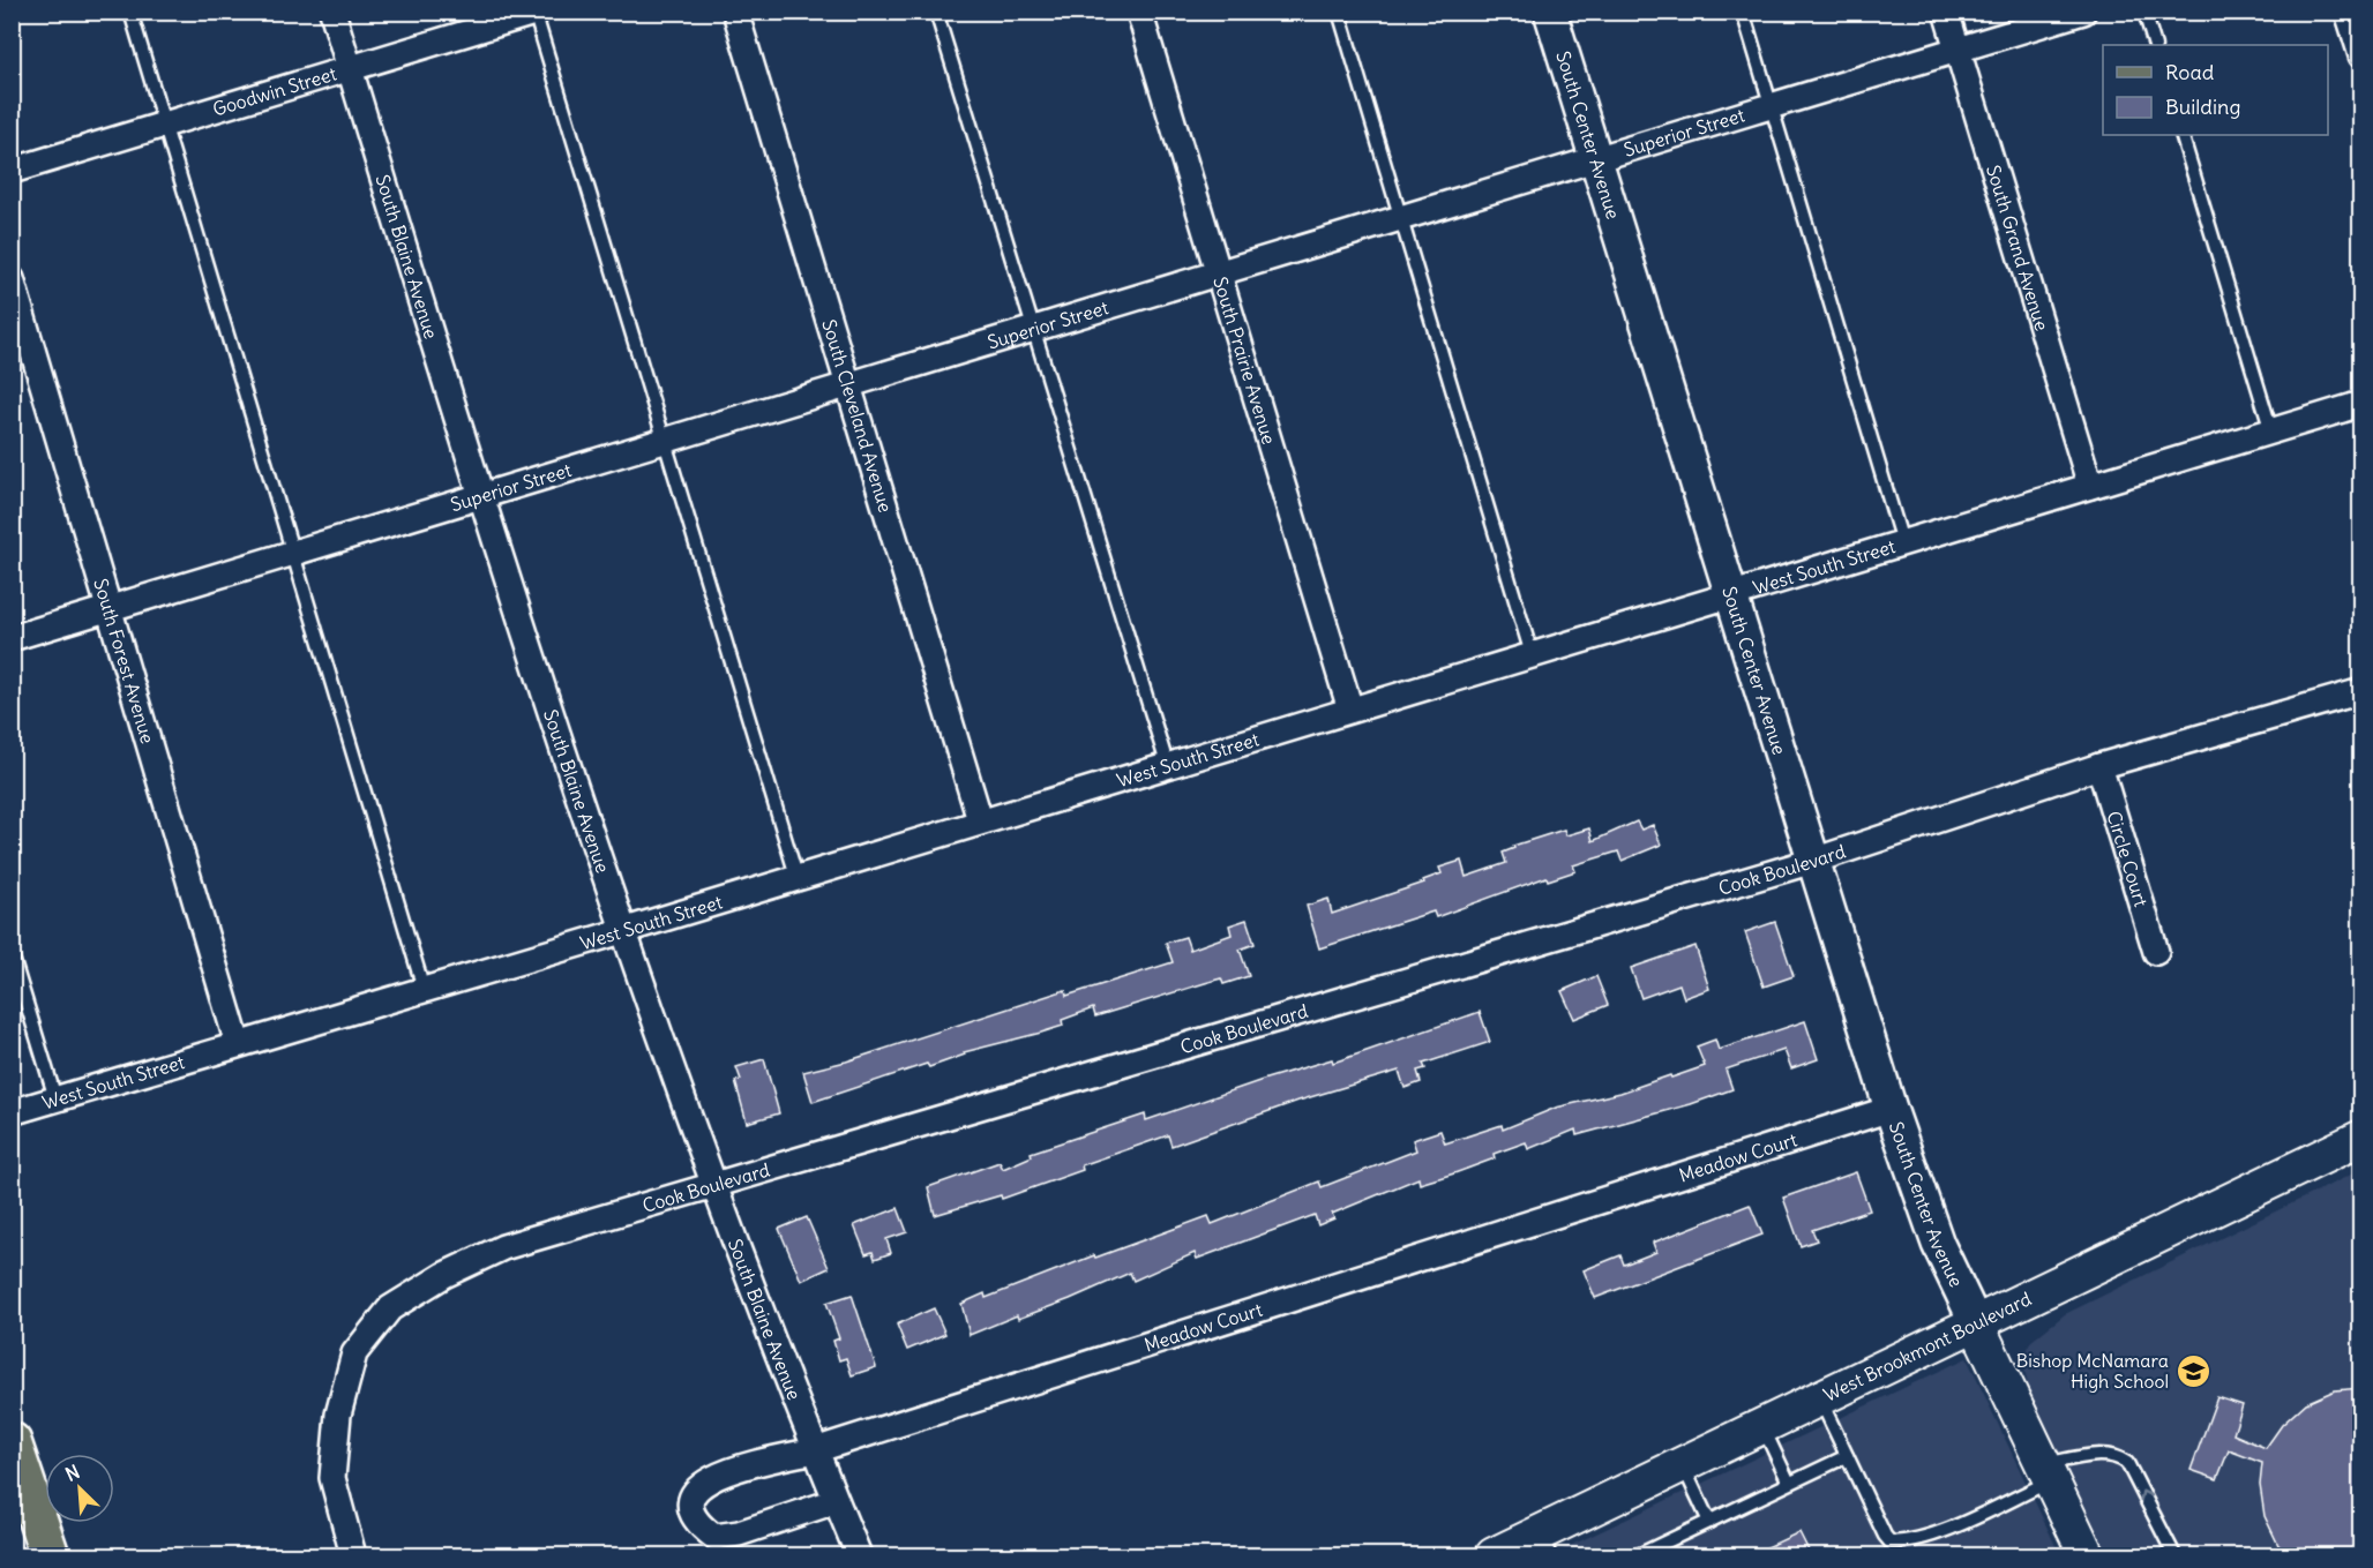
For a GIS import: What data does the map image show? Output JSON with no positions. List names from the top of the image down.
{
  "streets": {
    "main road": ["West Brookmont Boulevard"],
    "street": [
      "Goodwin Street",
      "Superior Street",
      "South Center Avenue",
      "South Grand Avenue",
      "South Blaine Avenue",
      "South Prairie Avenue",
      "South Cleveland Avenue",
      "West South Street",
      "South Forest Avenue",
      "Circle Court",
      "Cook Boulevard",
      "Meadow Court"
    ]
  },
  "crossings": [
    ["Goodwin Street", "South Blaine Avenue"],
    ["Superior Street", "South Center Avenue"],
    ["Superior Street", "South Grand Avenue"],
    ["Superior Street", "South Blaine Avenue"],
    ["Superior Street", "South Prairie Avenue"],
    ["Superior Street", "South Cleveland Avenue"],
    ["Superior Street", "South Forest Avenue"],
    ["South Center Avenue", "West South Street"],
    ["South Center Avenue", "Cook Boulevard"],
    ["South Center Avenue", "Meadow Court"],
    ["South Center Avenue", "West Brookmont Boulevard"],
    ["South Grand Avenue", "West South Street"],
    ["South Blaine Avenue", "West South Street"],
    ["South Blaine Avenue", "Cook Boulevard"],
    ["South Blaine Avenue", "Meadow Court"],
    ["South Prairie Avenue", "West South Street"],
    ["South Cleveland Avenue", "West South Street"],
    ["West South Street", "South Forest Avenue"],
    ["Circle Court", "Cook Boulevard"]
  ],
  "places": {
    "school or university": ["Bishop McNamara High School"]
  },
  "legend": ["Road", "Building"],
  "north": "top left"
}
